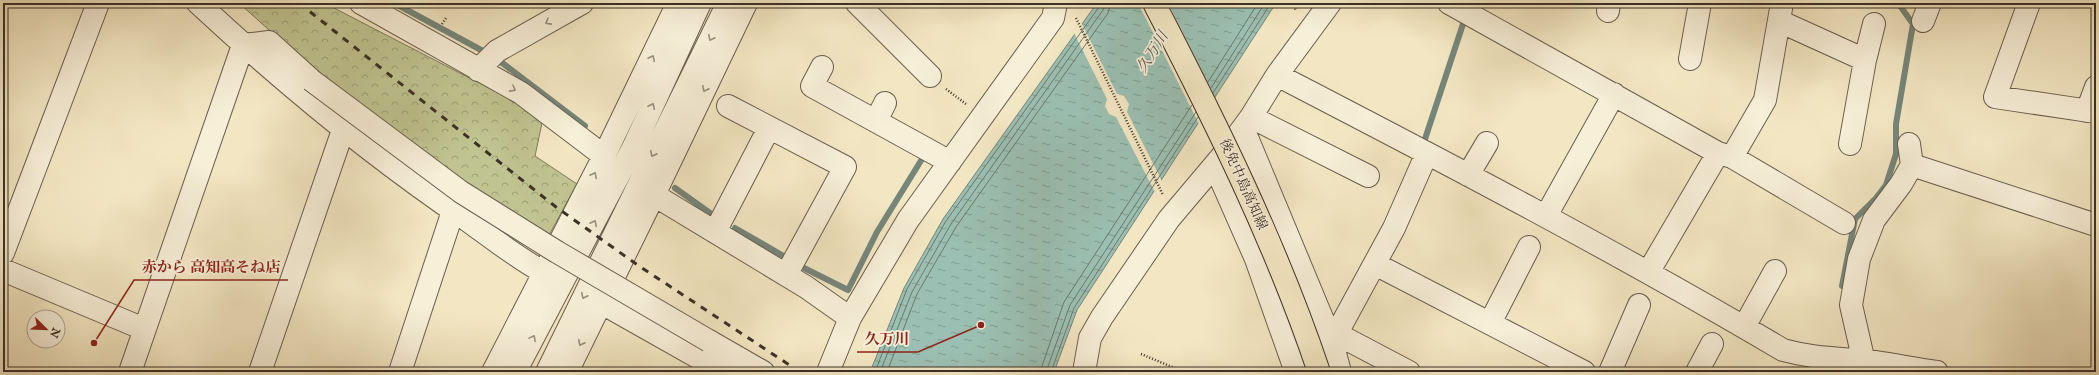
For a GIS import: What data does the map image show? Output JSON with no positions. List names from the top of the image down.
{
  "streets": {
    "main road": ["後免中島高知線"]
  },
  "water": ["久万川"],
  "places": ["久万川", "赤から 高知高そね店"],
  "north": "bottom right"
}
